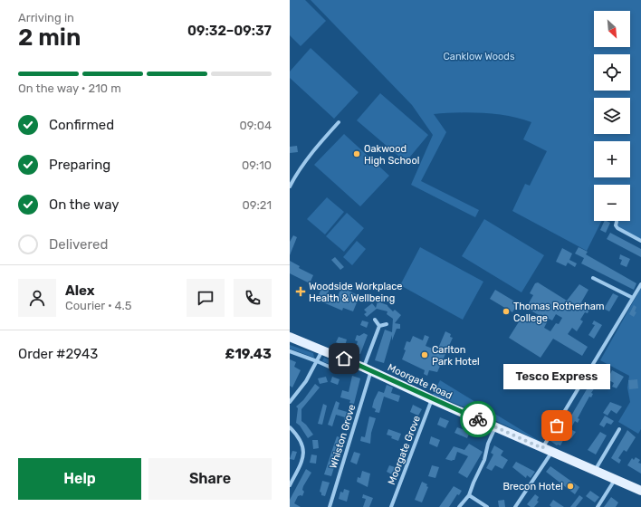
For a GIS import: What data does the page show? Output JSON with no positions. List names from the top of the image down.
{
  "streets": {
    "main road": ["Moorgate Road"],
    "street": ["Whiston Grove", "Moorgate Grove"]
  },
  "crossings": [
    ["Moorgate Road", "Whiston Grove"],
    ["Moorgate Road", "Moorgate Grove"]
  ],
  "parks": ["Canklow Woods"],
  "places": {
    "other": [
      "Oakwood High School",
      "Thomas Rotherham College",
      "Carlton Park Hotel",
      "Tesco Express",
      "Brecon Hotel"
    ],
    "health": ["Woodside Workplace Health & Wellbeing"]
  },
  "north": "bottom right",
  "page": {
    "heading": ["2 min", "Arriving in", "09:32–09:37"],
    "panel": [
      "Alex",
      "Courier · 4.5",
      "Order #2943",
      "£19.43"
    ],
    "map_buttons": ["+", "−"],
    "bar": "On the way · 210 m",
    "list": [
      ["Confirmed", "09:04"],
      ["Preparing", "09:10"],
      ["On the way", "09:21"],
      "Delivered"
    ],
    "bubble": "Tesco Express",
    "buttons": ["Help", "Share"]
  }
}
